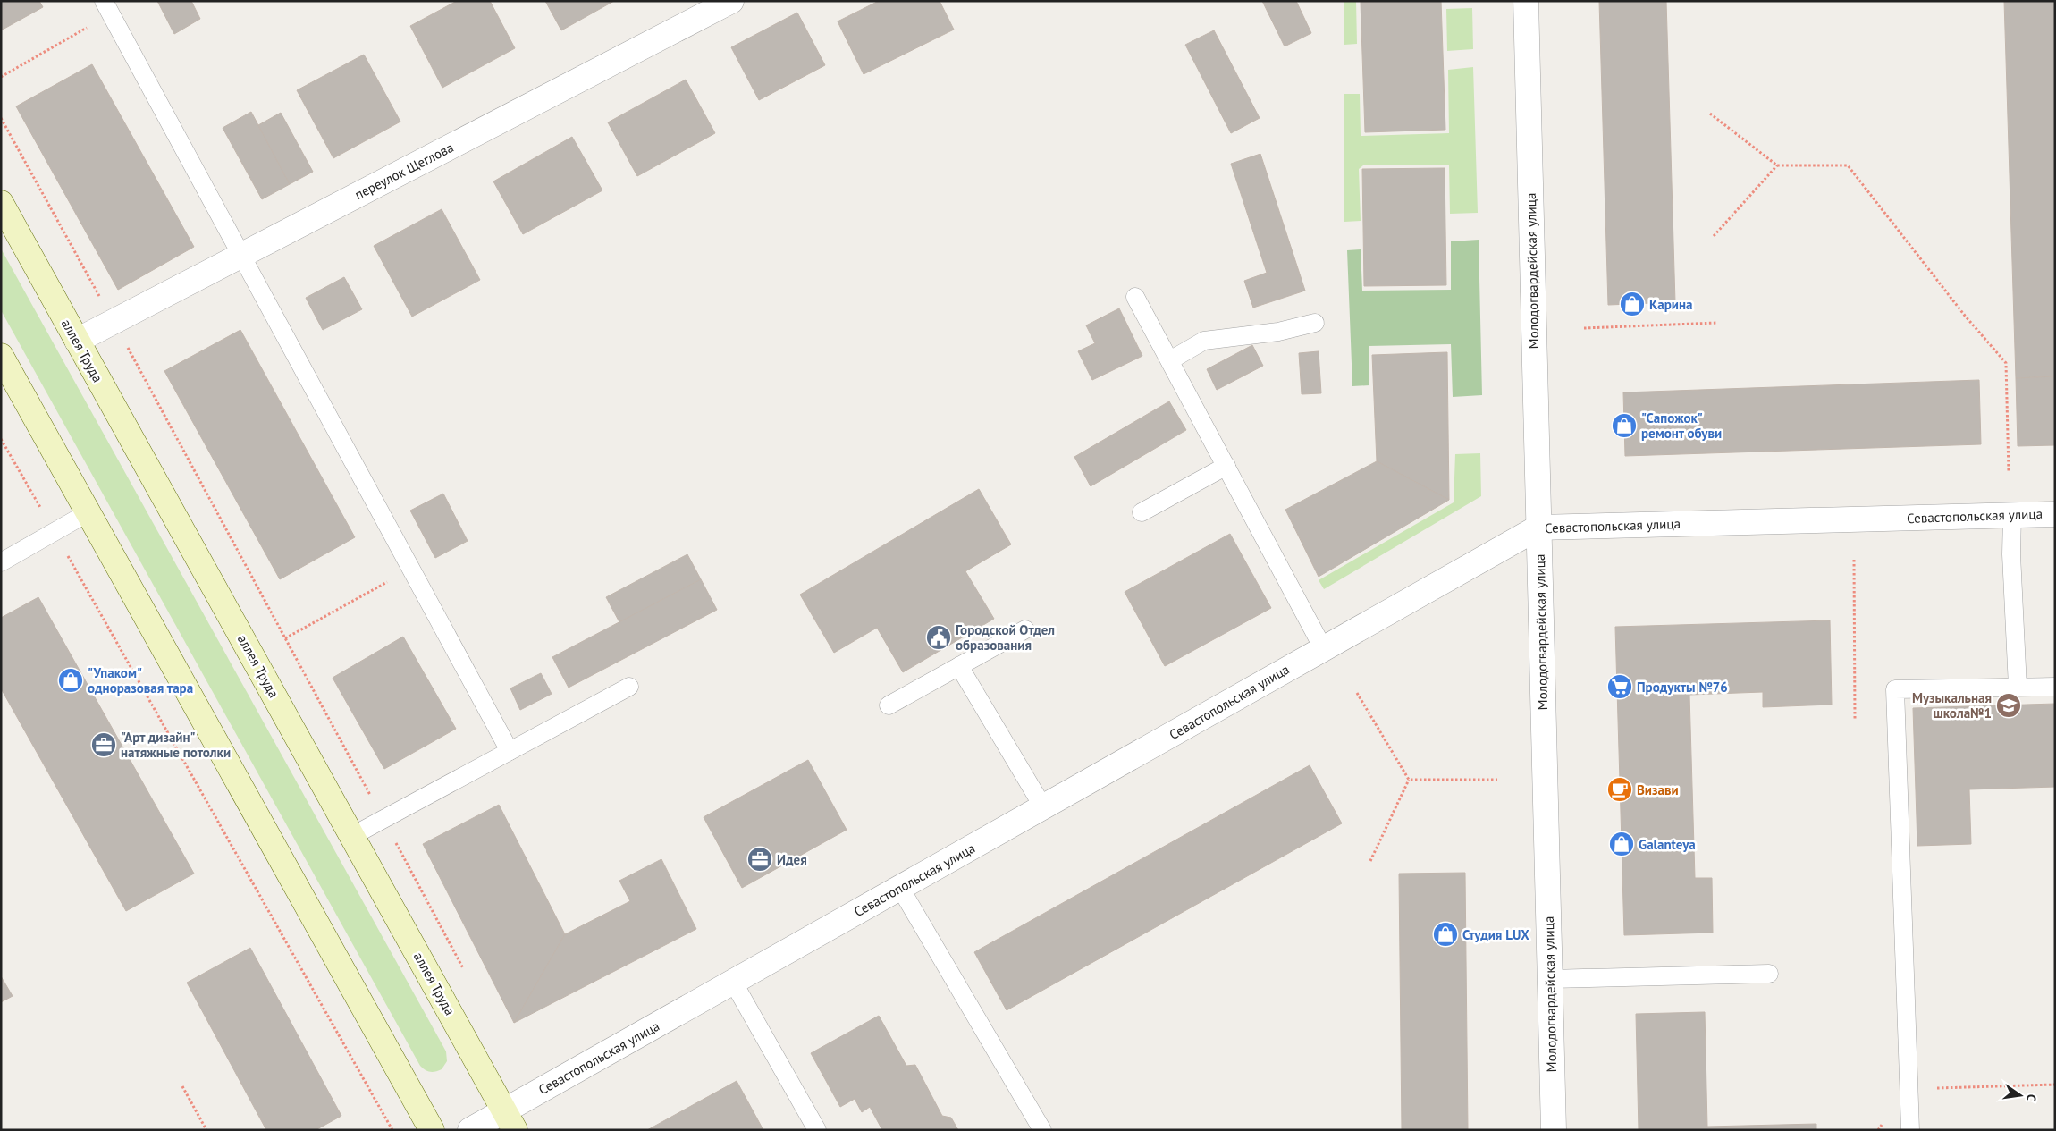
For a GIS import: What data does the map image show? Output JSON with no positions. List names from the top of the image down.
{
  "streets": {
    "main road": ["аллея Труда"],
    "street": ["переулок Щеглова", "Молодогвардейская улица", "Севастопольская улица"]
  },
  "crossings": [
    ["переулок Щеглова", "аллея Труда"],
    ["Молодогвардейская улица", "Севастопольская улица"],
    ["аллея Труда", "Севастопольская улица"]
  ],
  "places": {
    "shop": [
      "Карина",
      "\"Сапожок\" ремонт обуви",
      "\"Упаком\" одноразовая тара",
      "Galanteya",
      "Студия LUX"
    ],
    "public building": ["Городской Отдел образования"],
    "supermarket": ["Продукты №76"],
    "school or university": ["Музыкальная школа№1"],
    "office": ["\"Арт дизайн\" натяжные потолки", "Идея"],
    "cafe": ["Визави"]
  },
  "north": "right"
}
